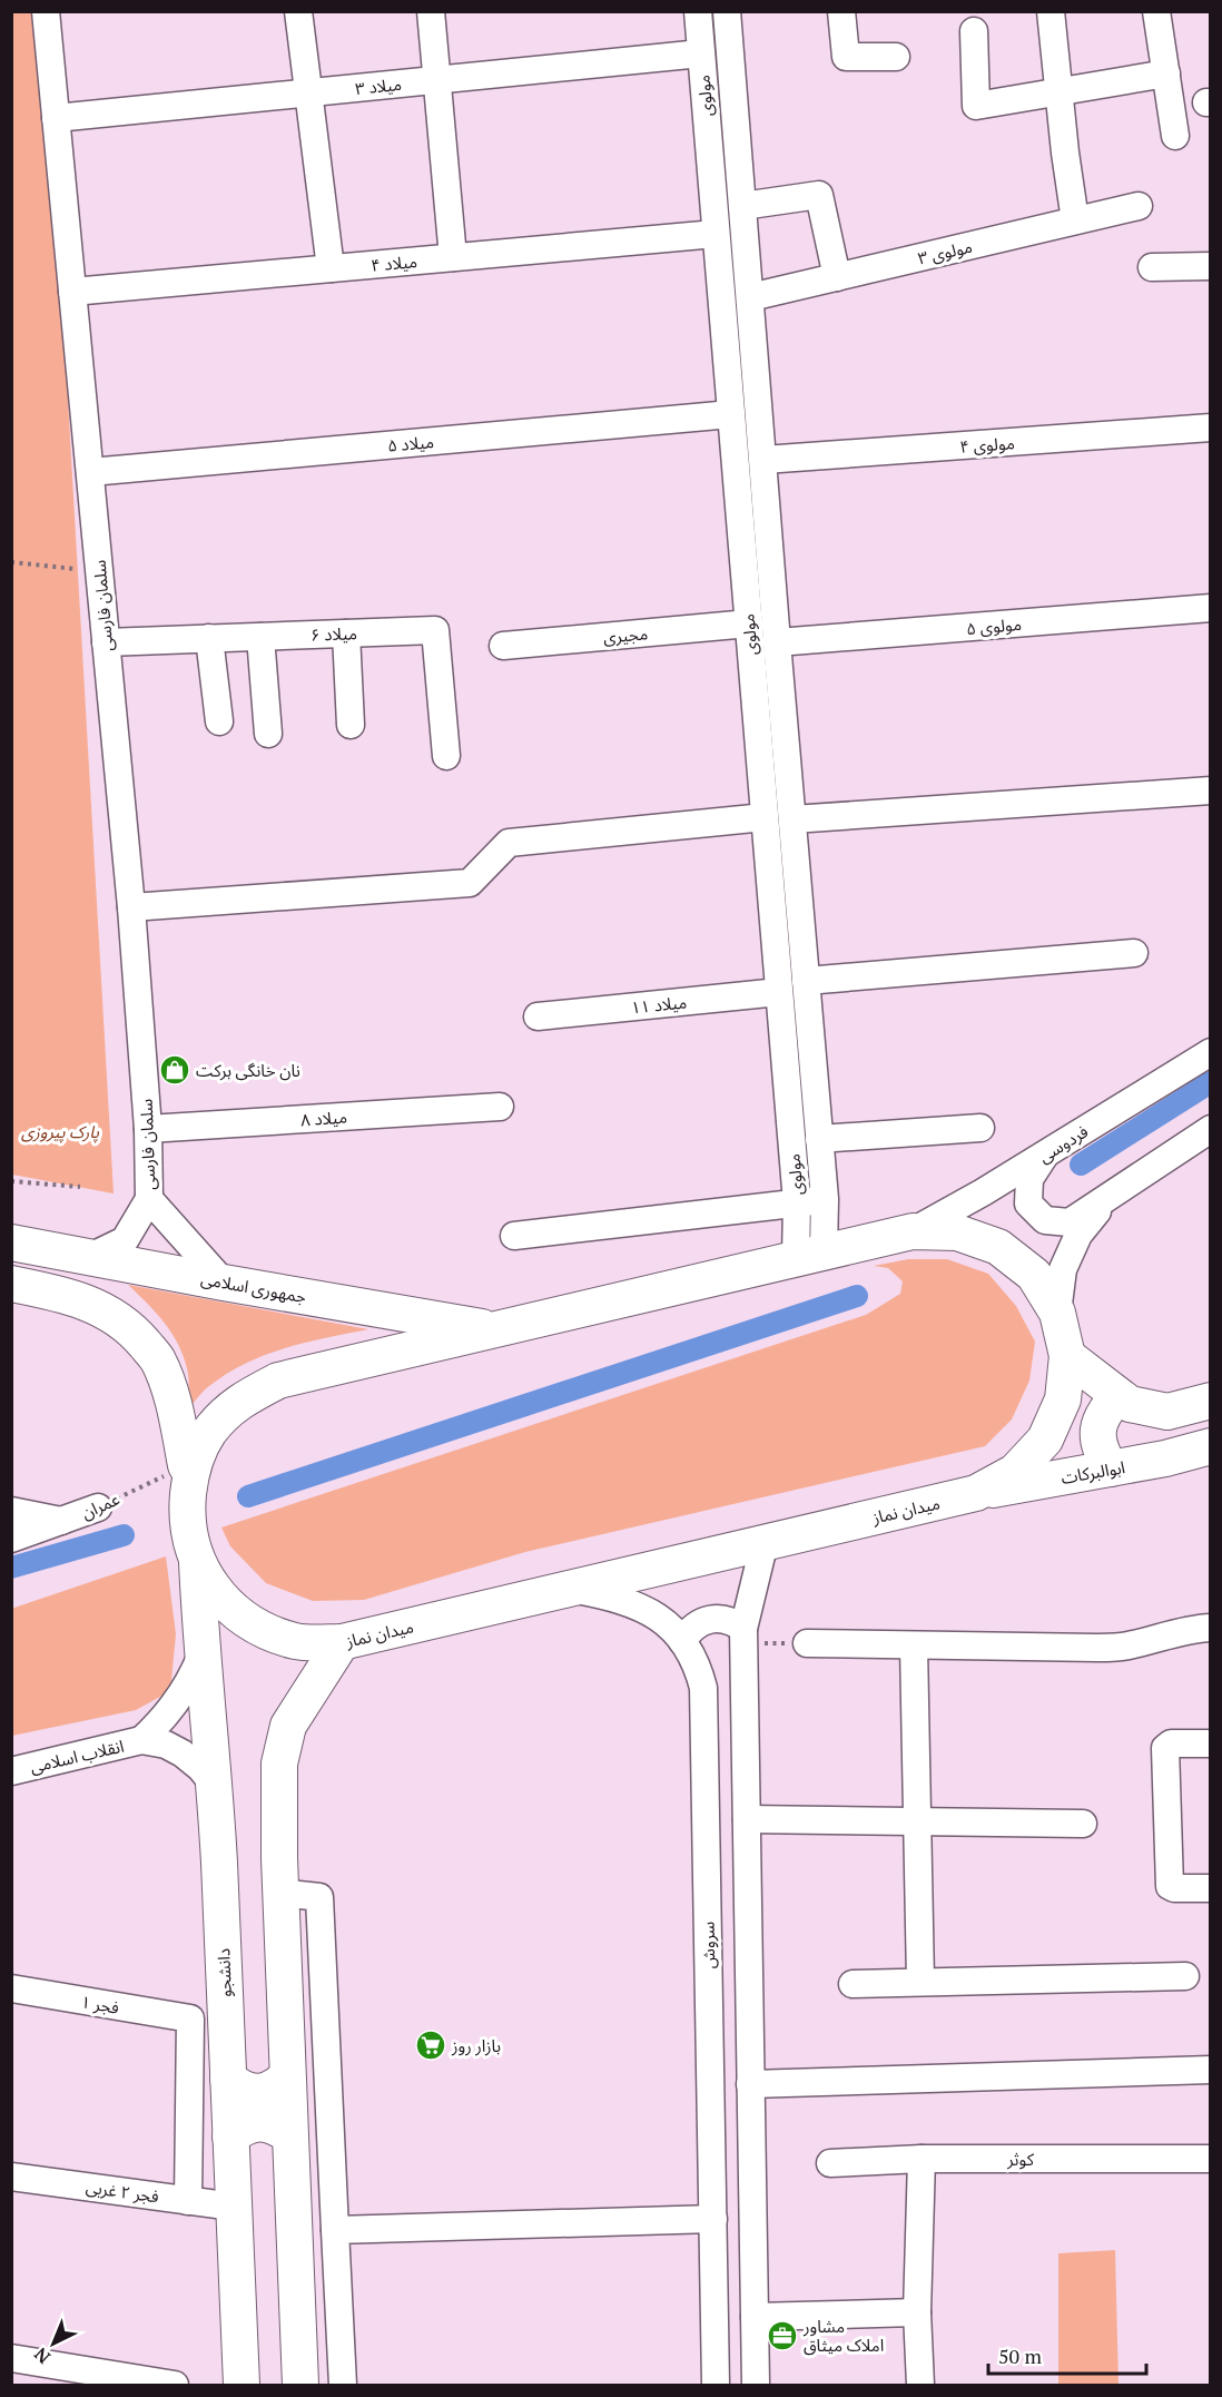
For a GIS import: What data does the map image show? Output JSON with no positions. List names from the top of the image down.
{
  "streets": {
    "main road": [
      "جمهوری اسلامی",
      "ابوالبرکات",
      "میدان نماز",
      "دانشجو"
    ],
    "street": [
      "میلاد ۳",
      "مولوی",
      "مولوی ۳",
      "میلاد ۴",
      "میلاد ۵",
      "مولوی ۴",
      "سلمان فارسی",
      "مولوی ۵",
      "میلاد ۶",
      "مجیری",
      "میلاد ۱۱",
      "میلاد ۸",
      "فردوسی",
      "عمران",
      "انقلاب اسلامی",
      "سروش",
      "فجر ۱",
      "کوثر",
      "فجر ۲ غربی"
    ]
  },
  "crossings": [
    ["میلاد ۳", "مولوی"],
    ["میلاد ۳", "سلمان فارسی"],
    ["مولوی", "مولوی ۳"],
    ["مولوی", "میلاد ۴"],
    ["مولوی", "میلاد ۵"],
    ["مولوی", "مولوی ۴"],
    ["مولوی", "مولوی ۵"],
    ["مولوی", "مجیری"],
    ["مولوی", "میلاد ۱۱"],
    ["مولوی", "میدان نماز"],
    ["میلاد ۴", "سلمان فارسی"],
    ["میلاد ۵", "سلمان فارسی"],
    ["سلمان فارسی", "میلاد ۶"],
    ["سلمان فارسی", "میلاد ۸"],
    ["فردوسی", "میدان نماز"],
    ["جمهوری اسلامی", "میدان نماز"],
    ["ابوالبرکات", "میدان نماز"],
    ["عمران", "میدان نماز"],
    ["میدان نماز", "سروش"],
    ["میدان نماز", "دانشجو"],
    ["دانشجو", "فجر ۲ غربی"],
    ["فجر ۱", "فجر ۲ غربی"]
  ],
  "parks": ["پارک پیروزی"],
  "places": {
    "shop": ["نان خانگی برکت"],
    "supermarket": ["بازار روز"],
    "office": ["مشاور املاک میثاق"]
  },
  "scale_bar": "50 m",
  "north": "bottom left"
}
